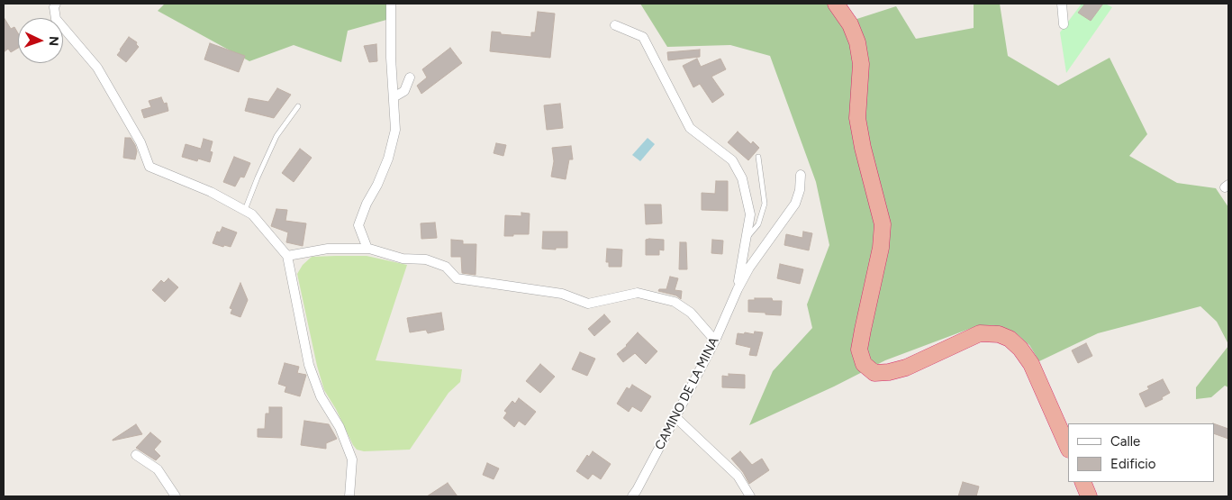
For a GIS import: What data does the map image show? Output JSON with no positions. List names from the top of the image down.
{
  "streets": {
    "street": ["CAMINO DE LA MINA"]
  },
  "legend": ["Calle", "Edificio"],
  "north": "right"
}
